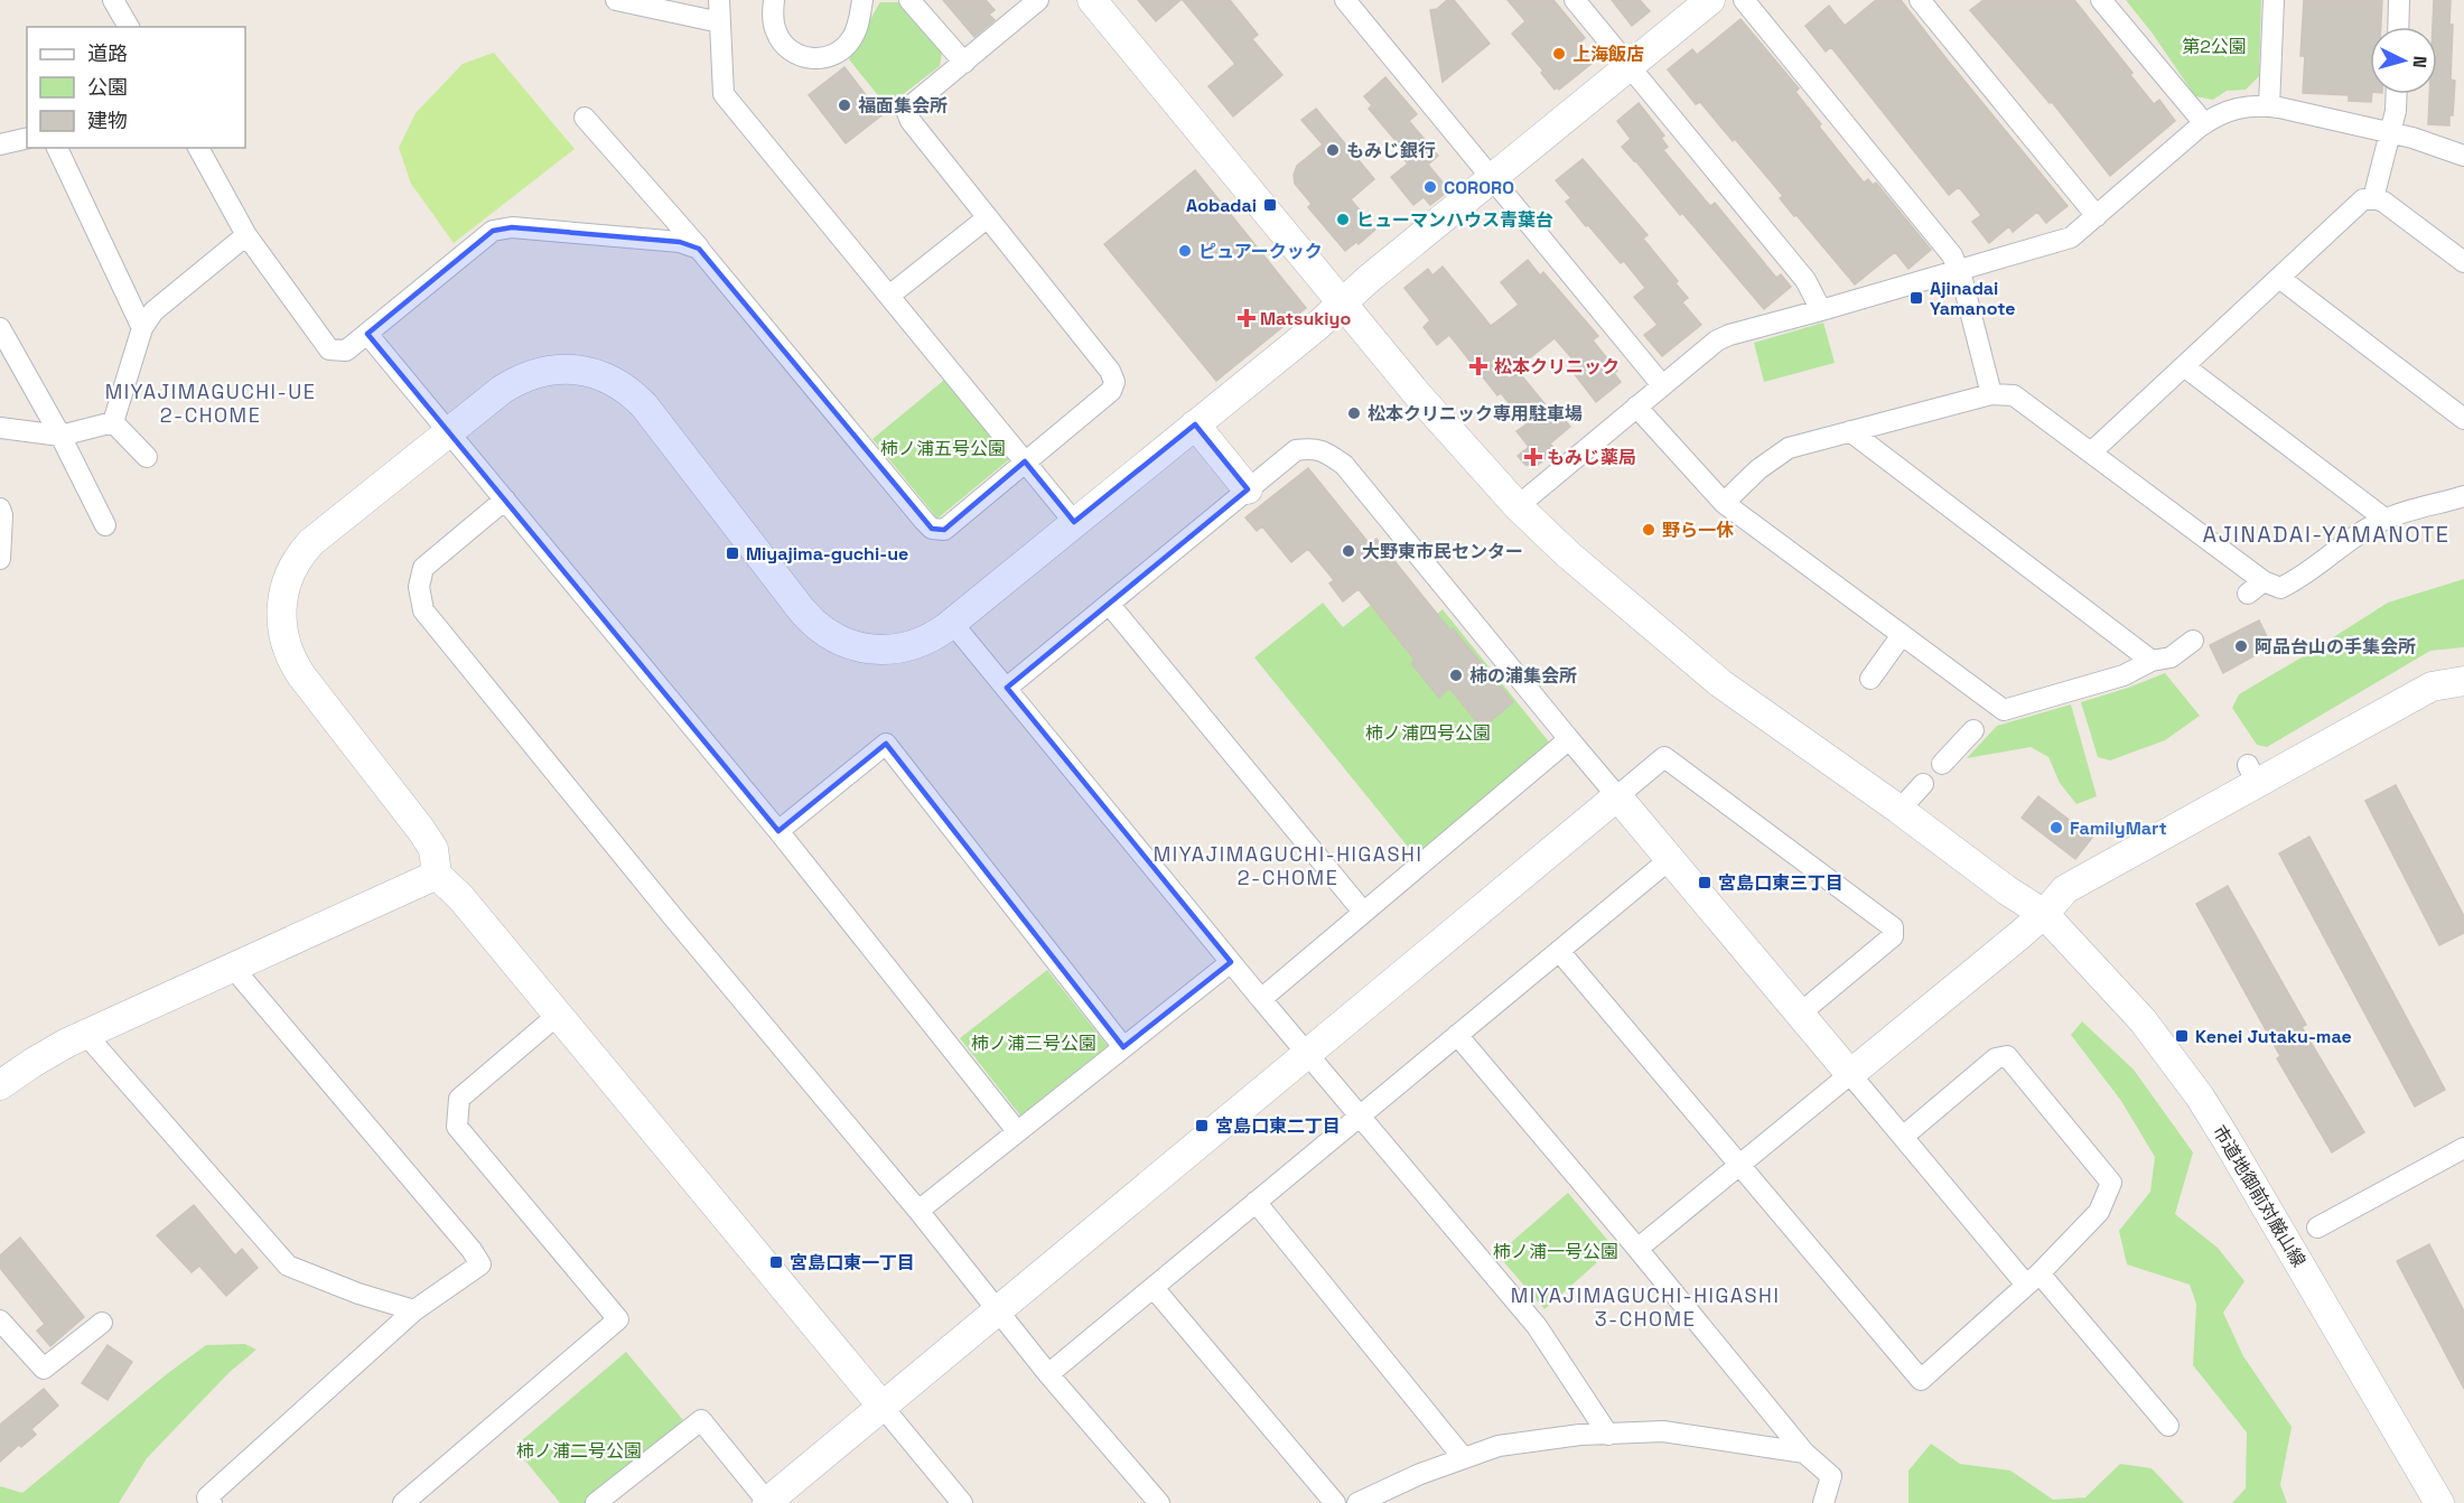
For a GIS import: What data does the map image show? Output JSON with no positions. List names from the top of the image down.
{
  "streets": {
    "street": ["市道地御前対厳山線"]
  },
  "districts": [
    "MIYAJIMAGUCHI-UE 2-CHOME",
    "AJINADAI-YAMANOTE",
    "MIYAJIMAGUCHI-HIGASHI 2-CHOME",
    "MIYAJIMAGUCHI-HIGASHI 3-CHOME"
  ],
  "parks": [
    "第2公園",
    "柿ノ浦五号公園",
    "柿ノ浦四号公園",
    "柿ノ浦三号公園",
    "柿ノ浦一号公園",
    "柿ノ浦二号公園"
  ],
  "places": {
    "other": [
      "上海飯店",
      "福面集会所",
      "もみじ銀行",
      "CORORO",
      "ヒューマンハウス青葉台",
      "ピュアークック",
      "松本クリニック専用駐車場",
      "野ら一休",
      "大野東市民センター",
      "阿品台山の手集会所",
      "柿の浦集会所",
      "FamilyMart"
    ],
    "transit": [
      "Aobadai",
      "Ajinadai Yamanote",
      "Miyajima-guchi-ue",
      "宮島口東三丁目",
      "Kenei Jutaku-mae",
      "宮島口東二丁目",
      "宮島口東一丁目"
    ],
    "health": ["Matsukiyo", "松本クリニック", "もみじ薬局"]
  },
  "legend": ["道路", "公園", "建物"],
  "north": "right"
}
